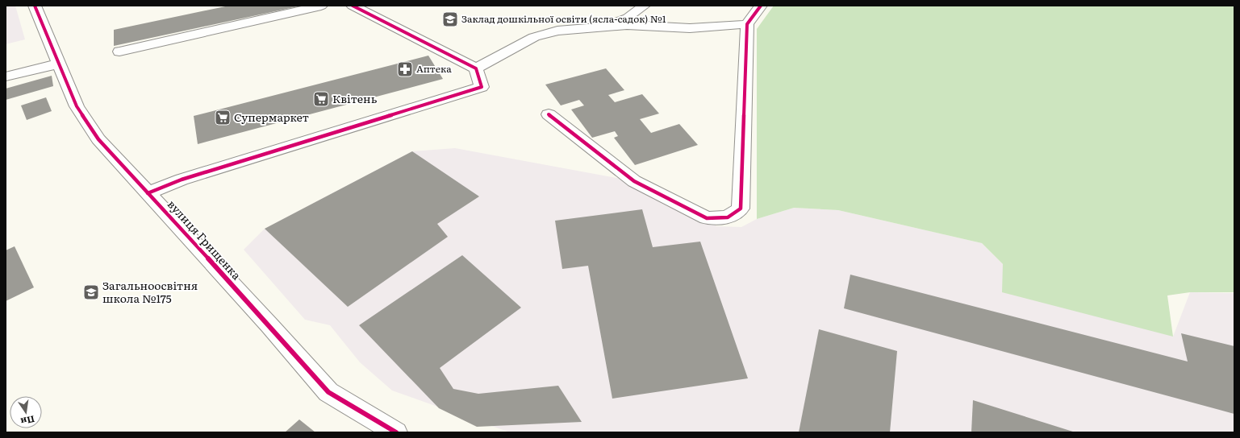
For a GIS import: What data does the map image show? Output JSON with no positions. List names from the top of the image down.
{
  "streets": {
    "street": ["вулиця Грищенка"]
  },
  "places": {
    "school or university": ["Заклад дошкільної освіти (ясла-садок) №1", "Загальноосвітня школа №175"],
    "pharmacy": ["Аптека"],
    "supermarket": ["Квітень", "Супермаркет"]
  },
  "north": "bottom"
}
